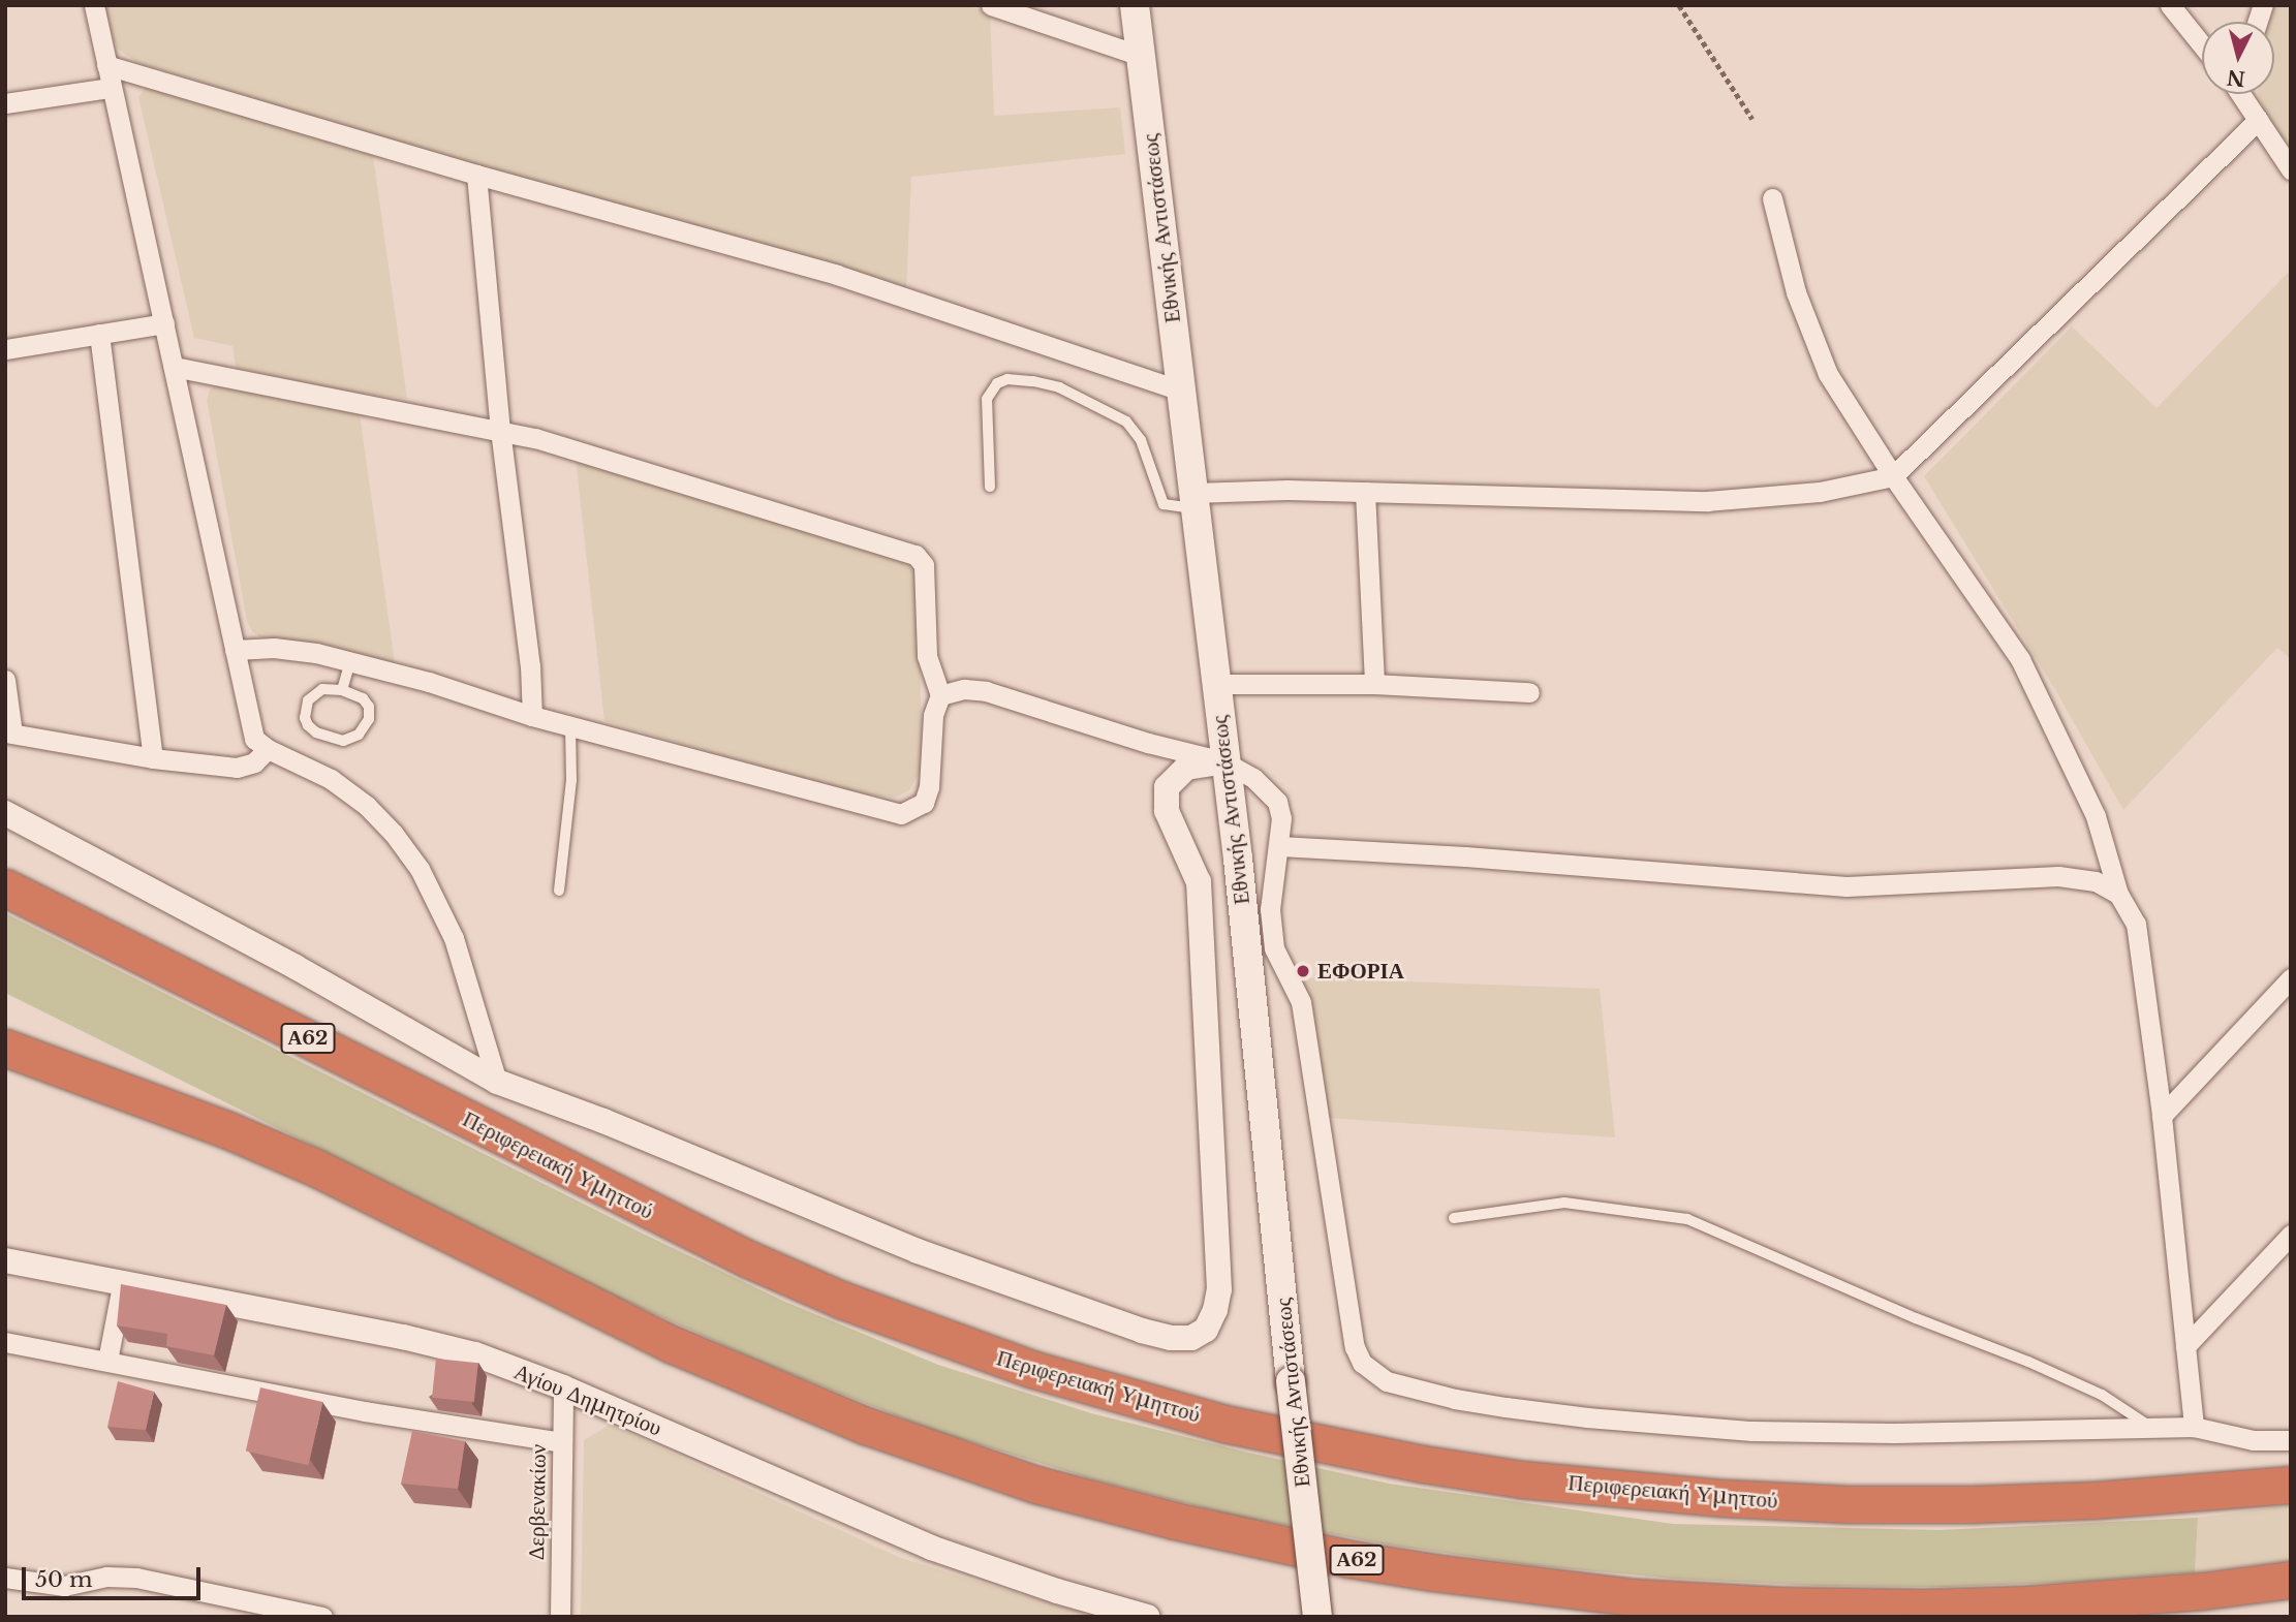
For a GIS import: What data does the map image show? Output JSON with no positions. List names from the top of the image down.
{
  "streets": {
    "highway": ["Α62", "Περιφερειακή Υμηττού"],
    "main road": ["Εθνικής Αντιστάσεως"],
    "street": ["Αγίου Δημητρίου", "Δερβενακίων"]
  },
  "crossings": [
    ["Αγίου Δημητρίου", "Δερβενακίων"]
  ],
  "places": ["ΕΦΟΡΙΑ"],
  "scale_bar": "50 m",
  "north": "bottom"
}
